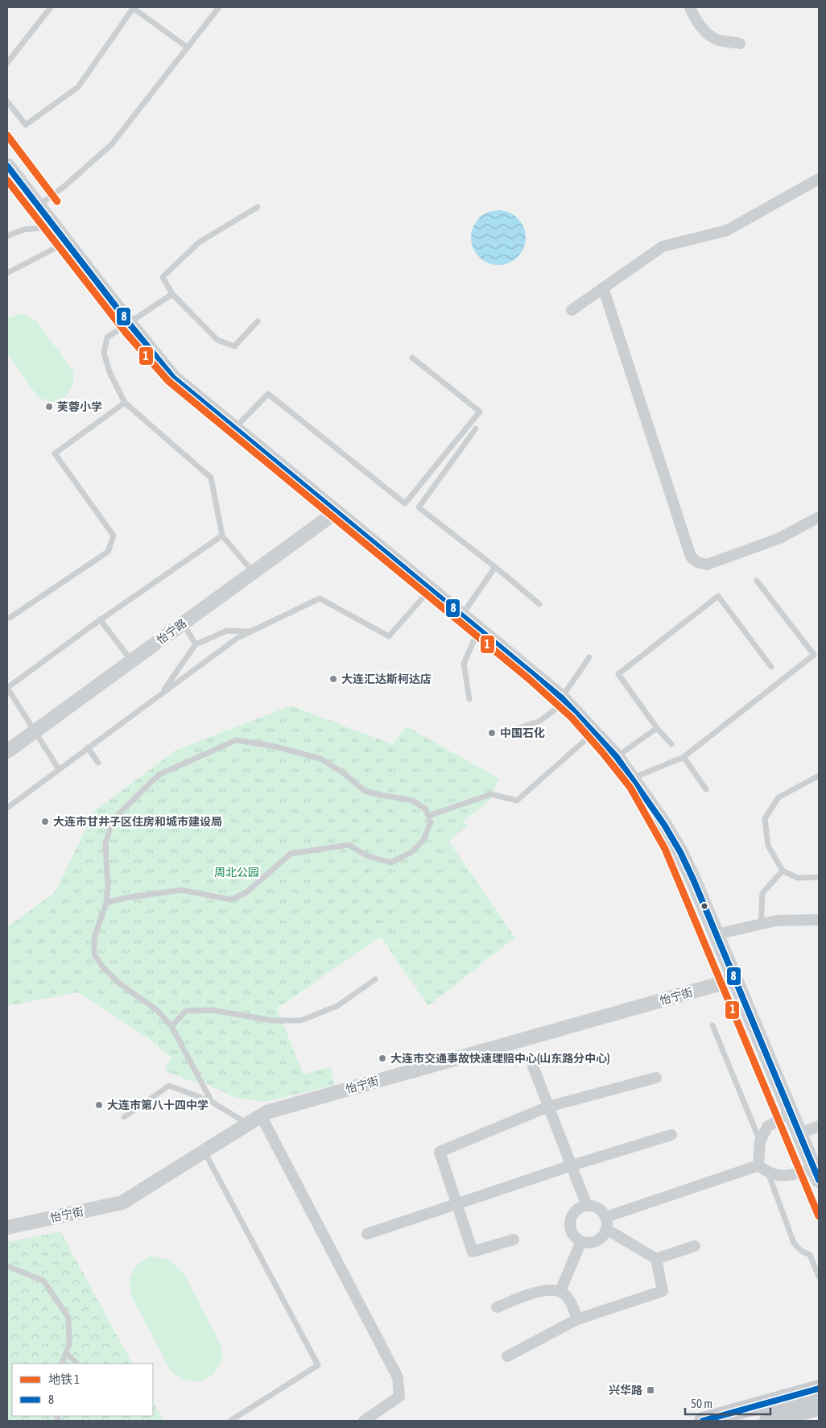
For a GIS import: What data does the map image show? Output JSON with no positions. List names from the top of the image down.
{
  "streets": {
    "street": ["怡宁路", "怡宁街"]
  },
  "parks": ["周北公园"],
  "places": {
    "other": [
      "芙蓉小学",
      "大连汇达斯柯达店",
      "中国石化",
      "大连市甘井子区住房和城市建设局",
      "大连市交通事故快速理赔中心(山东路分中心)",
      "大连市第八十四中学"
    ],
    "transit": ["兴华路"]
  },
  "lines": ["metro line 1", "transit line 8"],
  "legend": ["地铁 1", "8"],
  "scale_bar": "50 m"
}
